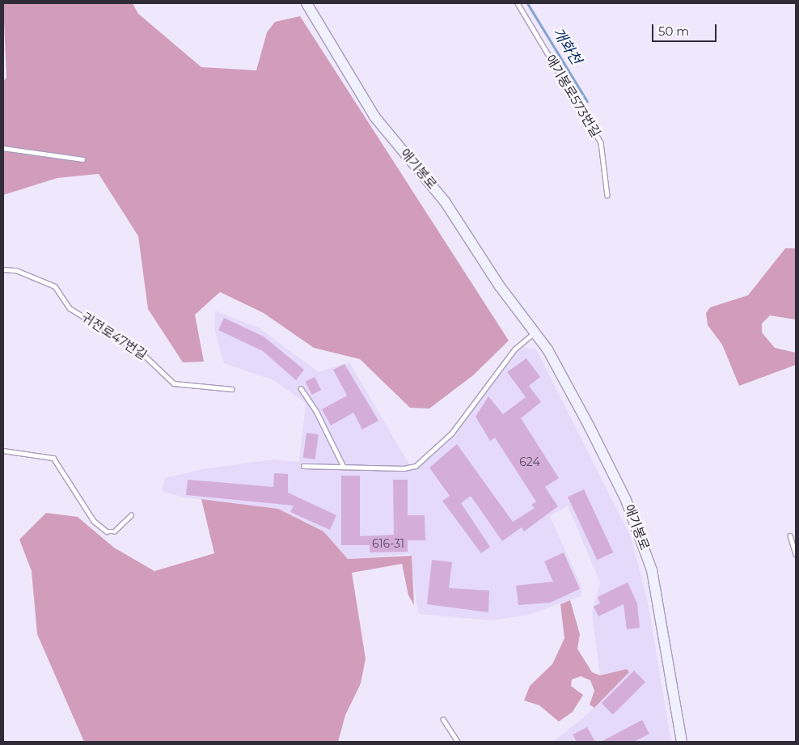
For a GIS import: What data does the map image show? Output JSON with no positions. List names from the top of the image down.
{
  "streets": {
    "main road": ["애기봉로"],
    "lane": ["애기봉로573번길", "귀전로47번길"]
  },
  "water": ["개화천"],
  "house_numbers": ["624", "616-31"],
  "scale_bar": "50 m"
}
